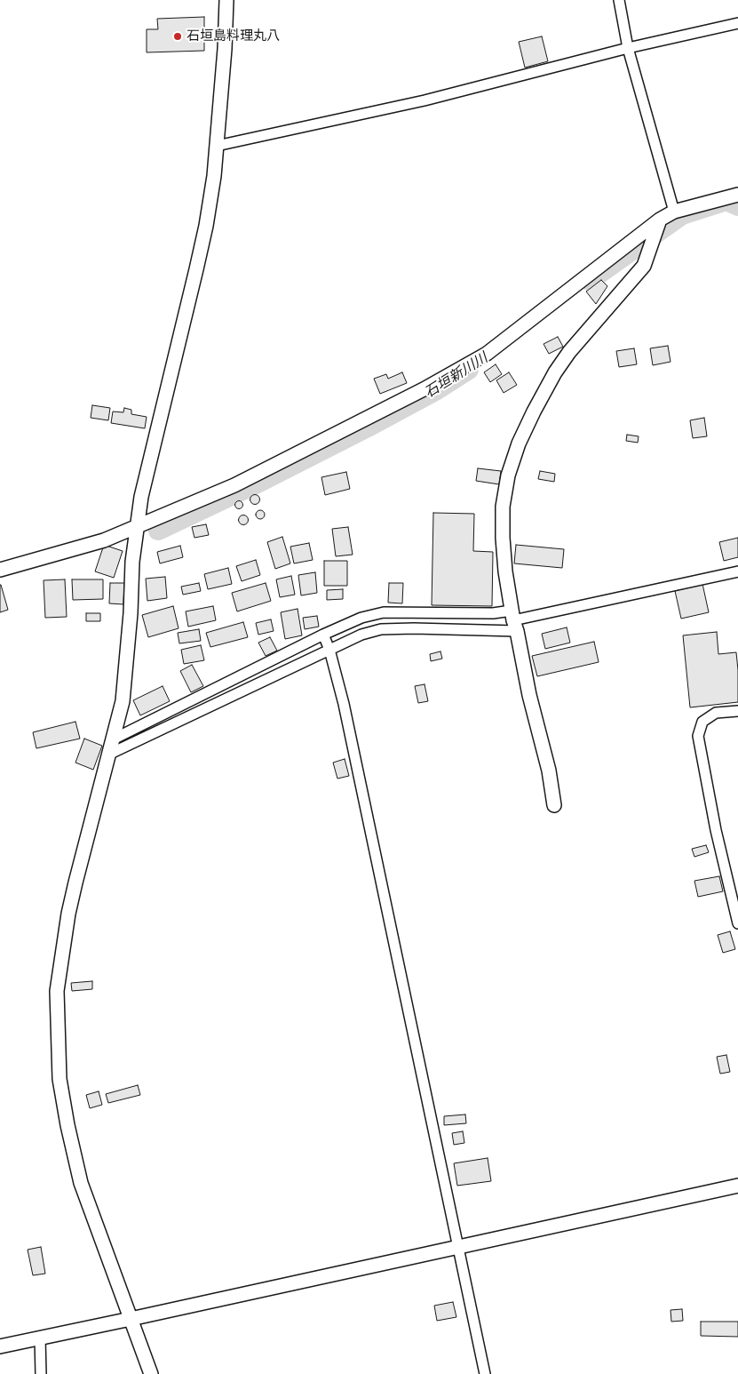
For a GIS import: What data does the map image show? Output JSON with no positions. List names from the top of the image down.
{
  "water": ["石垣新川川"],
  "places": ["石垣島料理丸八"]
}
